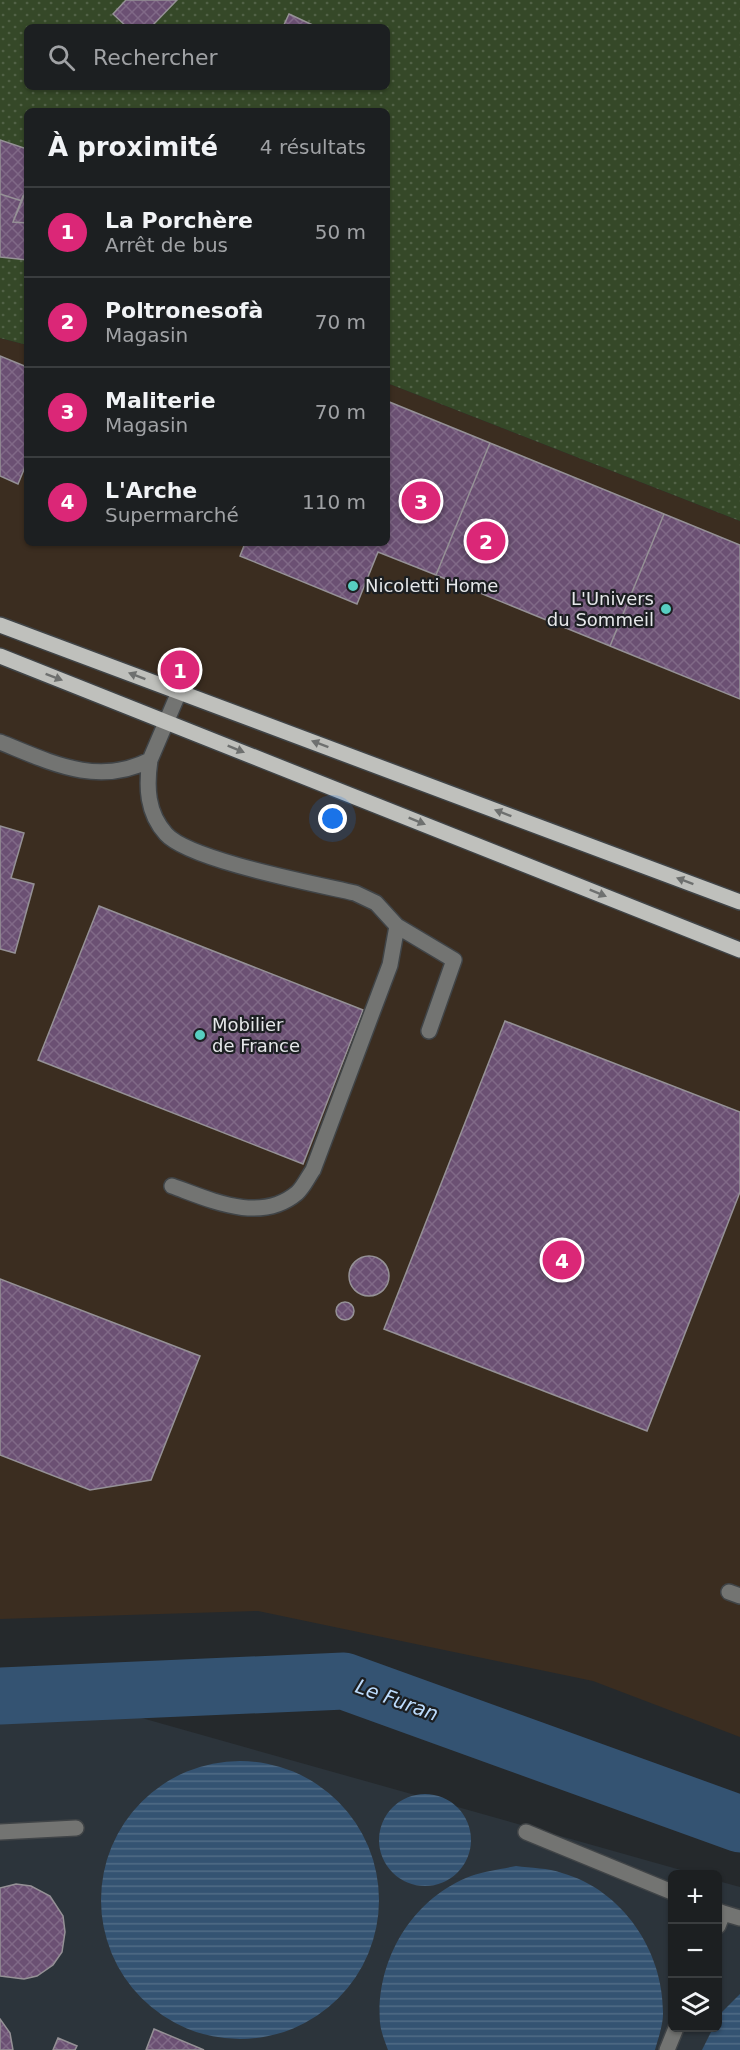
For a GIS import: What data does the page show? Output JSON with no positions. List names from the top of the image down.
{
  "water": ["Le Furan"],
  "places": ["Nicoletti Home", "L'Univers du Sommeil", "Mobilier de France"],
  "page": {
    "search": "Rechercher",
    "heading": ["À proximité", "4 résultats"],
    "list": [
      {
        "mark": "1",
        "name": "La Porchère",
        "note": "Arrêt de bus",
        "value": "50 m"
      },
      {
        "mark": "2",
        "name": "Poltronesofà",
        "note": "Magasin",
        "value": "70 m"
      },
      {
        "mark": "3",
        "name": "Maliterie",
        "note": "Magasin",
        "value": "70 m"
      },
      {
        "mark": "4",
        "name": "L'Arche",
        "note": "Supermarché",
        "value": "110 m"
      }
    ],
    "pins": [
      "3",
      "2",
      "1",
      "4"
    ],
    "map_buttons": ["+", "−"]
  }
}
